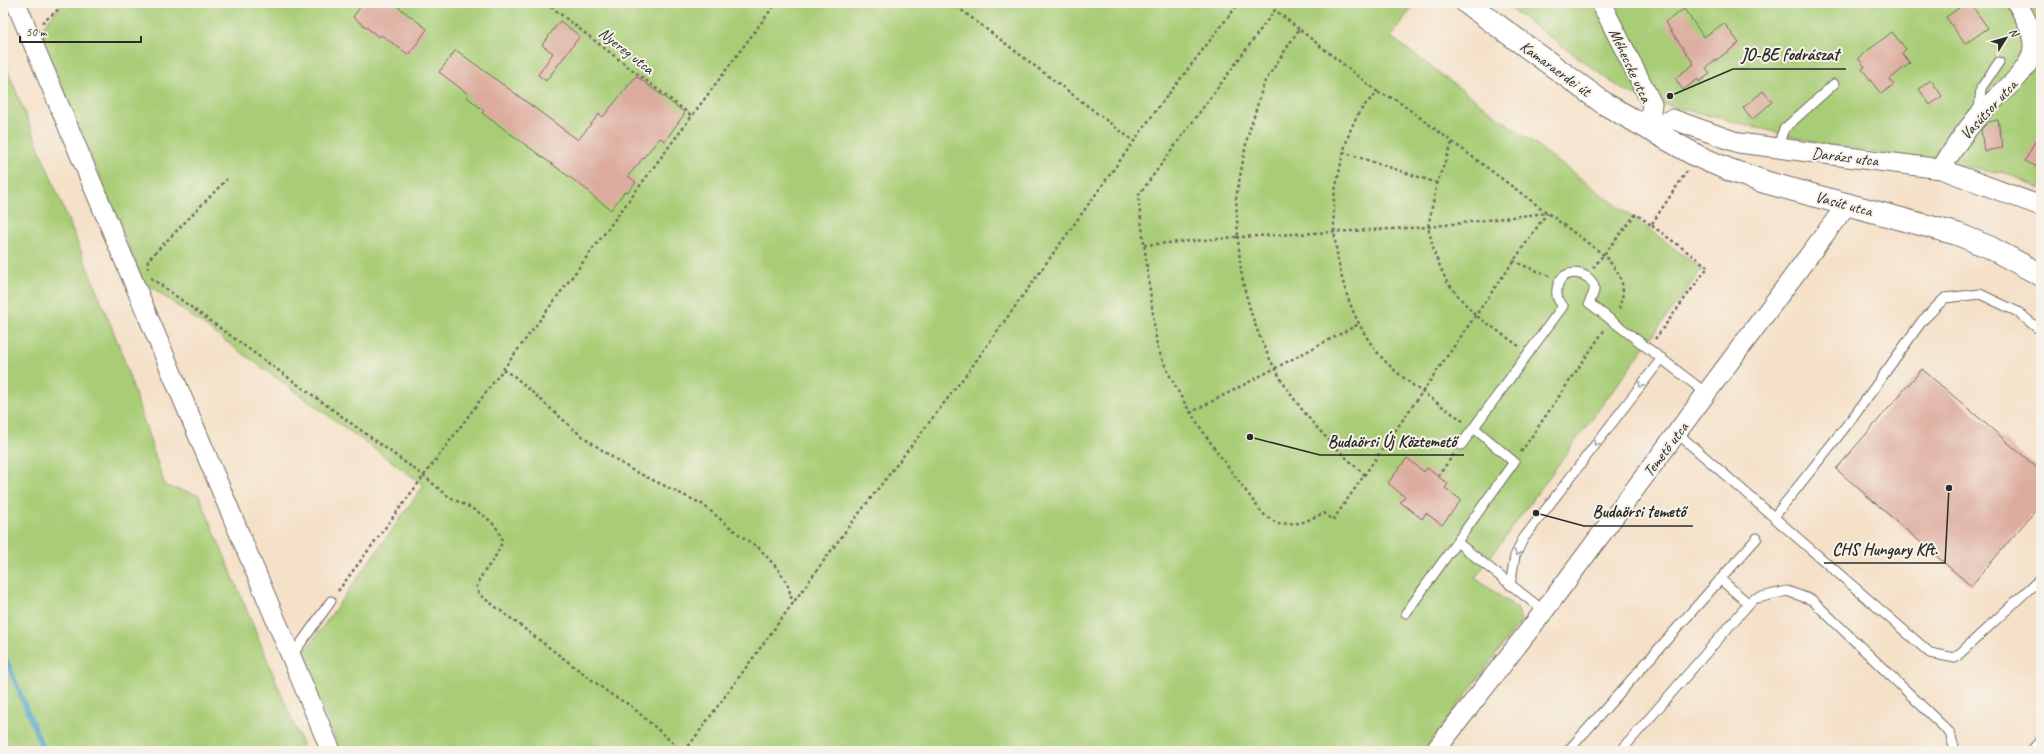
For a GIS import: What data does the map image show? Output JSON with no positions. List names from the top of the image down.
{
  "streets": {
    "street": [
      "Méhecske utca",
      "Kamaraerdei út",
      "Vasútsor utca",
      "Darázs utca",
      "Vasút utca",
      "Temető utca"
    ],
    "path": ["Nyereg utca"]
  },
  "crossings": [
    ["Méhecske utca", "Kamaraerdei út"],
    ["Méhecske utca", "Darázs utca"],
    ["Méhecske utca", "Vasút utca"],
    ["Kamaraerdei út", "Darázs utca"],
    ["Kamaraerdei út", "Vasút utca"],
    ["Vasútsor utca", "Darázs utca"],
    ["Darázs utca", "Vasút utca"],
    ["Vasút utca", "Temető utca"]
  ],
  "places": [
    "JO-BE fodrászat",
    "Budaörsi Új Köztemető",
    "CHS Hungary Kft.",
    "Budaörsi temető"
  ],
  "scale_bar": "50 m",
  "north": "top right"
}
